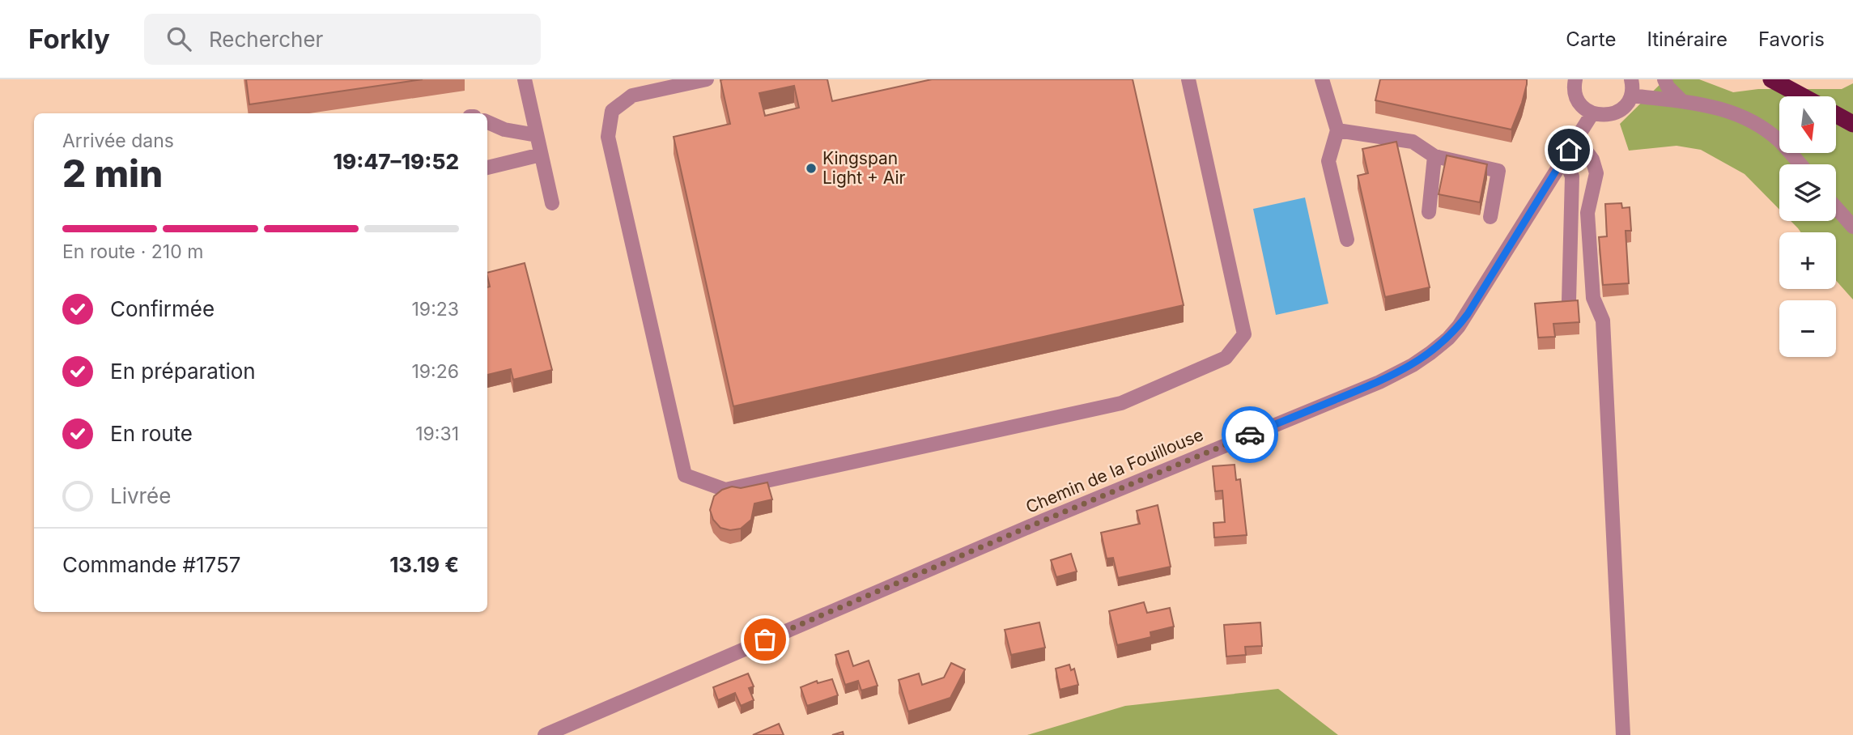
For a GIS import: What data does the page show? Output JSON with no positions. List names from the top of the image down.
{
  "streets": {
    "street": ["Chemin de la Fouillouse"]
  },
  "places": ["Kingspan Light + Air"],
  "north": "bottom",
  "page": {
    "header": "Forkly",
    "search": "Rechercher",
    "nav": ["Carte", "Itinéraire", "Favoris"],
    "map_buttons": ["+", "−"],
    "heading": ["2 min", "Arrivée dans", "19:47–19:52"],
    "panel": ["Commande #1757", "13.19 €"],
    "bar": "En route · 210 m",
    "list": [
      ["Confirmée", "19:23"],
      ["En préparation", "19:26"],
      ["En route", "19:31"],
      "Livrée"
    ]
  }
}
